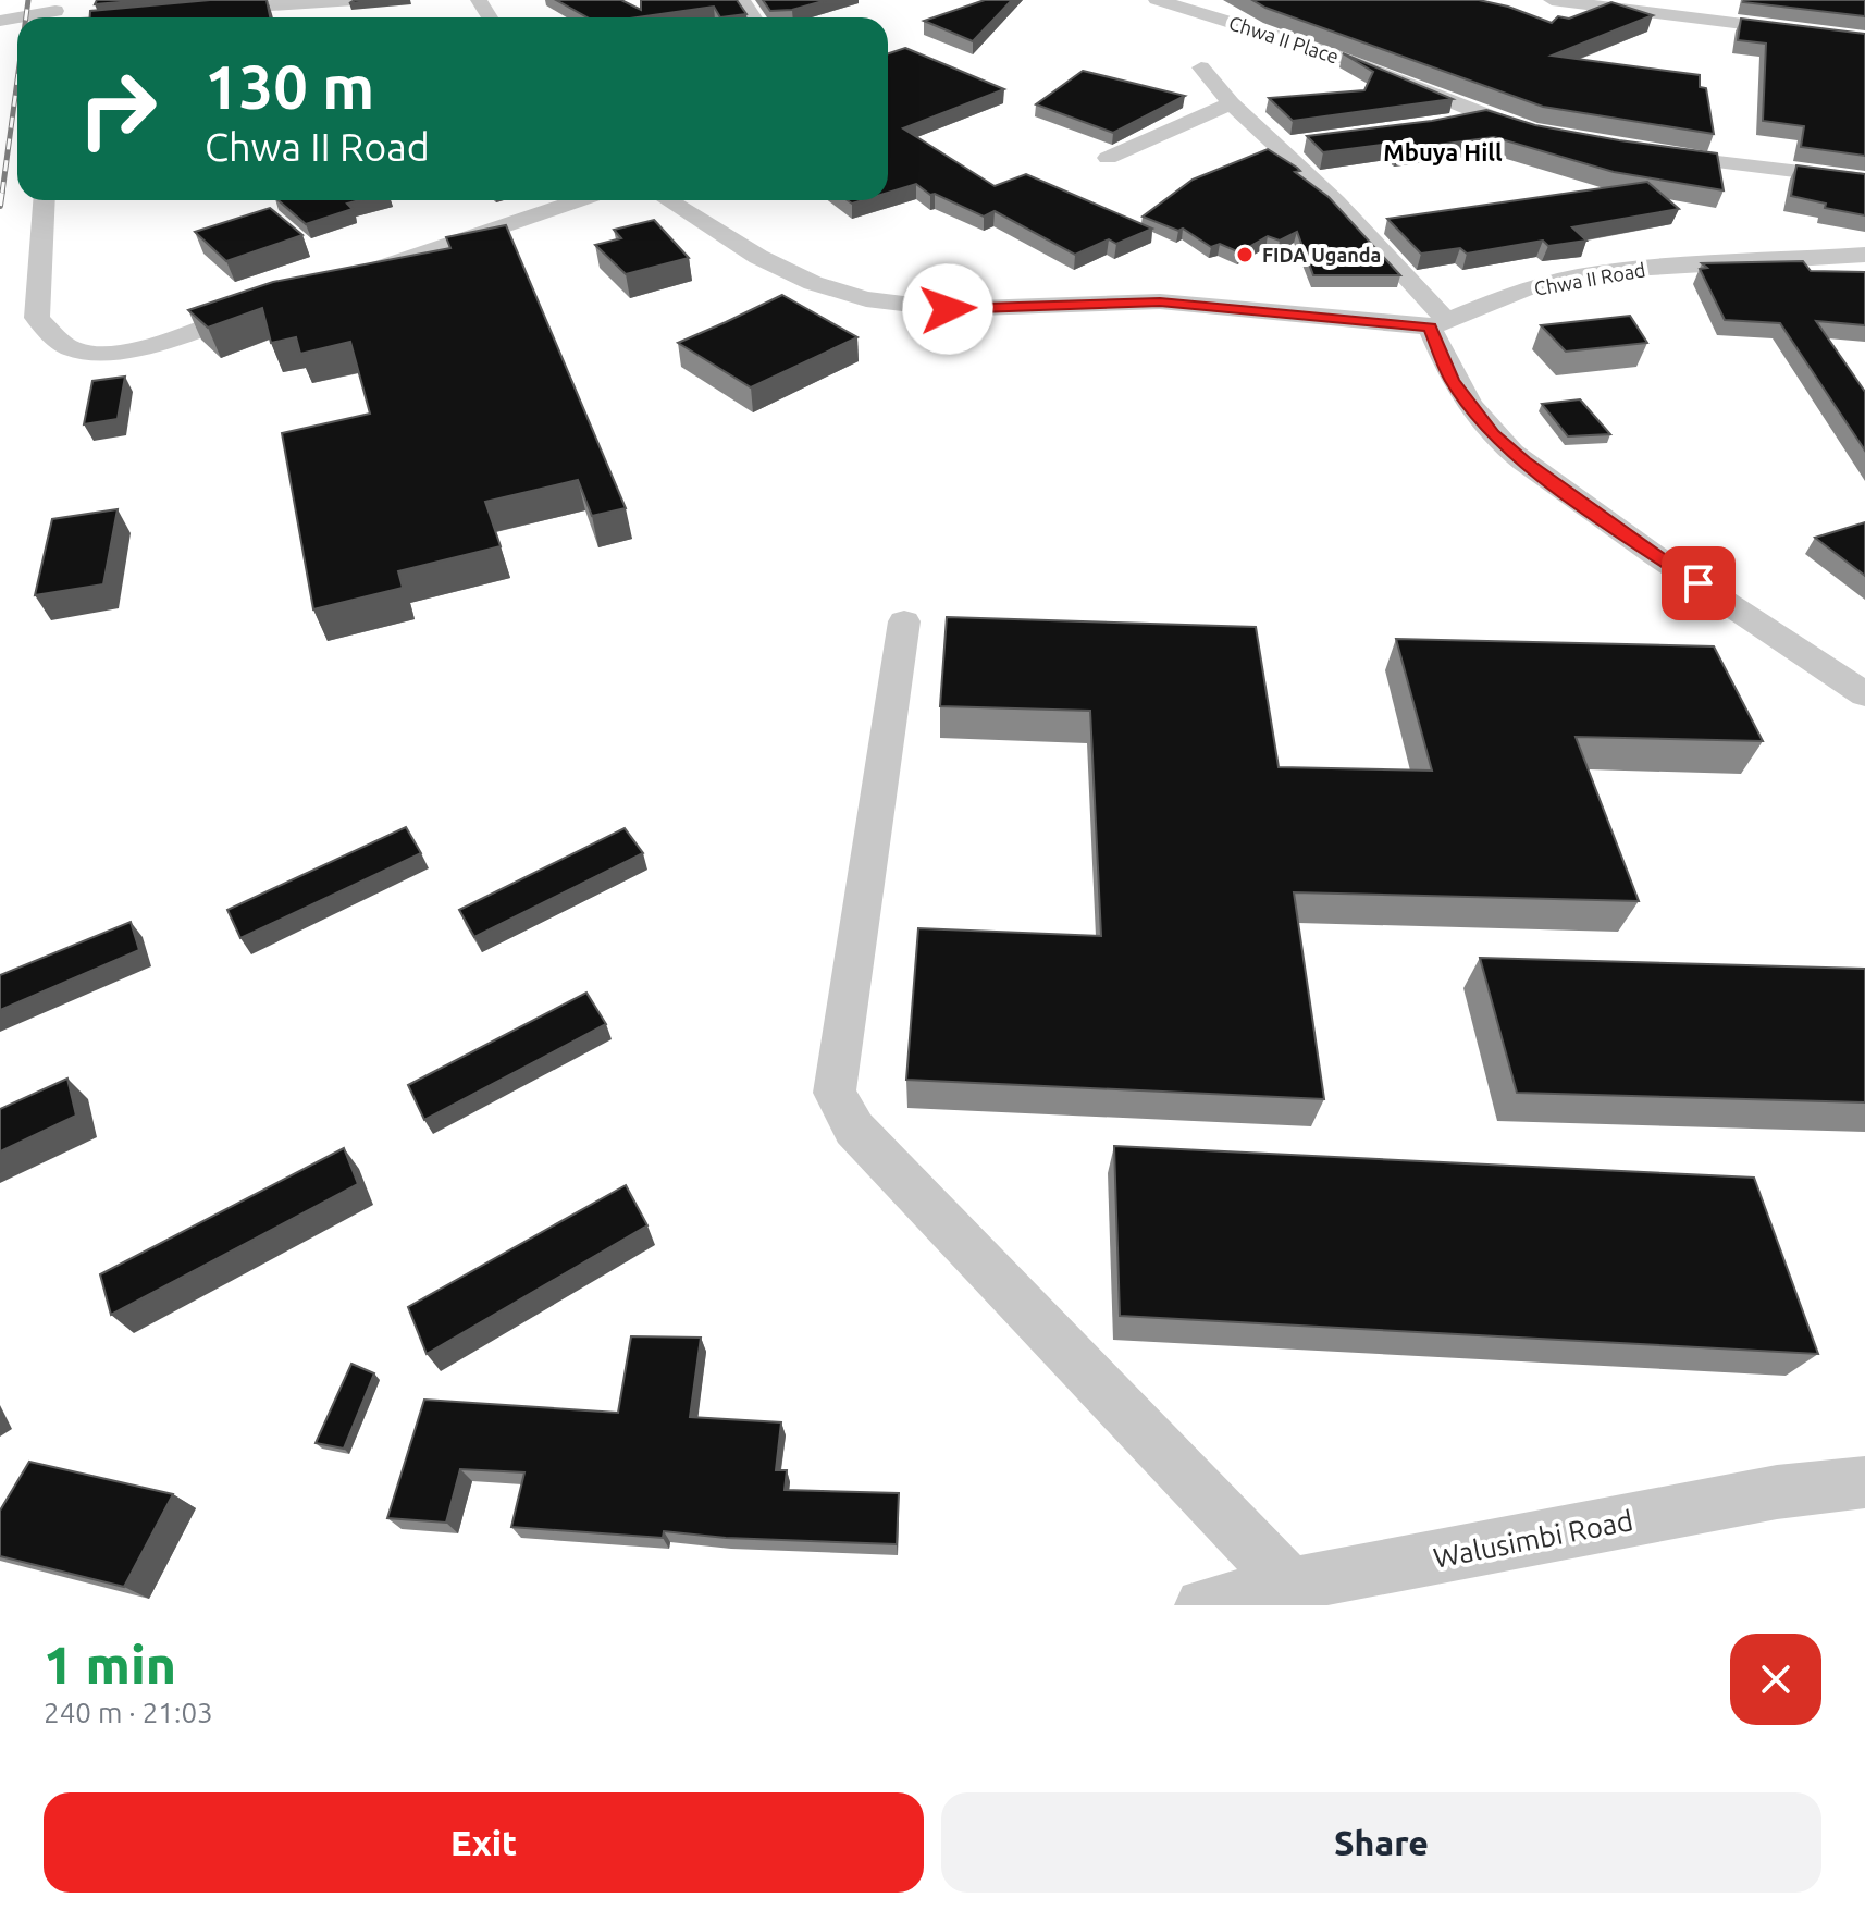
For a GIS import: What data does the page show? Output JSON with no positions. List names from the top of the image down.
{
  "streets": {
    "street": ["Chwa II Place", "Chwa II Road", "Walusimbi Road"]
  },
  "districts": ["Mbuya Hill"],
  "places": ["FIDA Uganda"],
  "page": {
    "turn": ["130 m", "Chwa II Road"],
    "heading": ["1 min", "240 m · 21:03"],
    "buttons": ["Exit", "Share"]
  }
}
